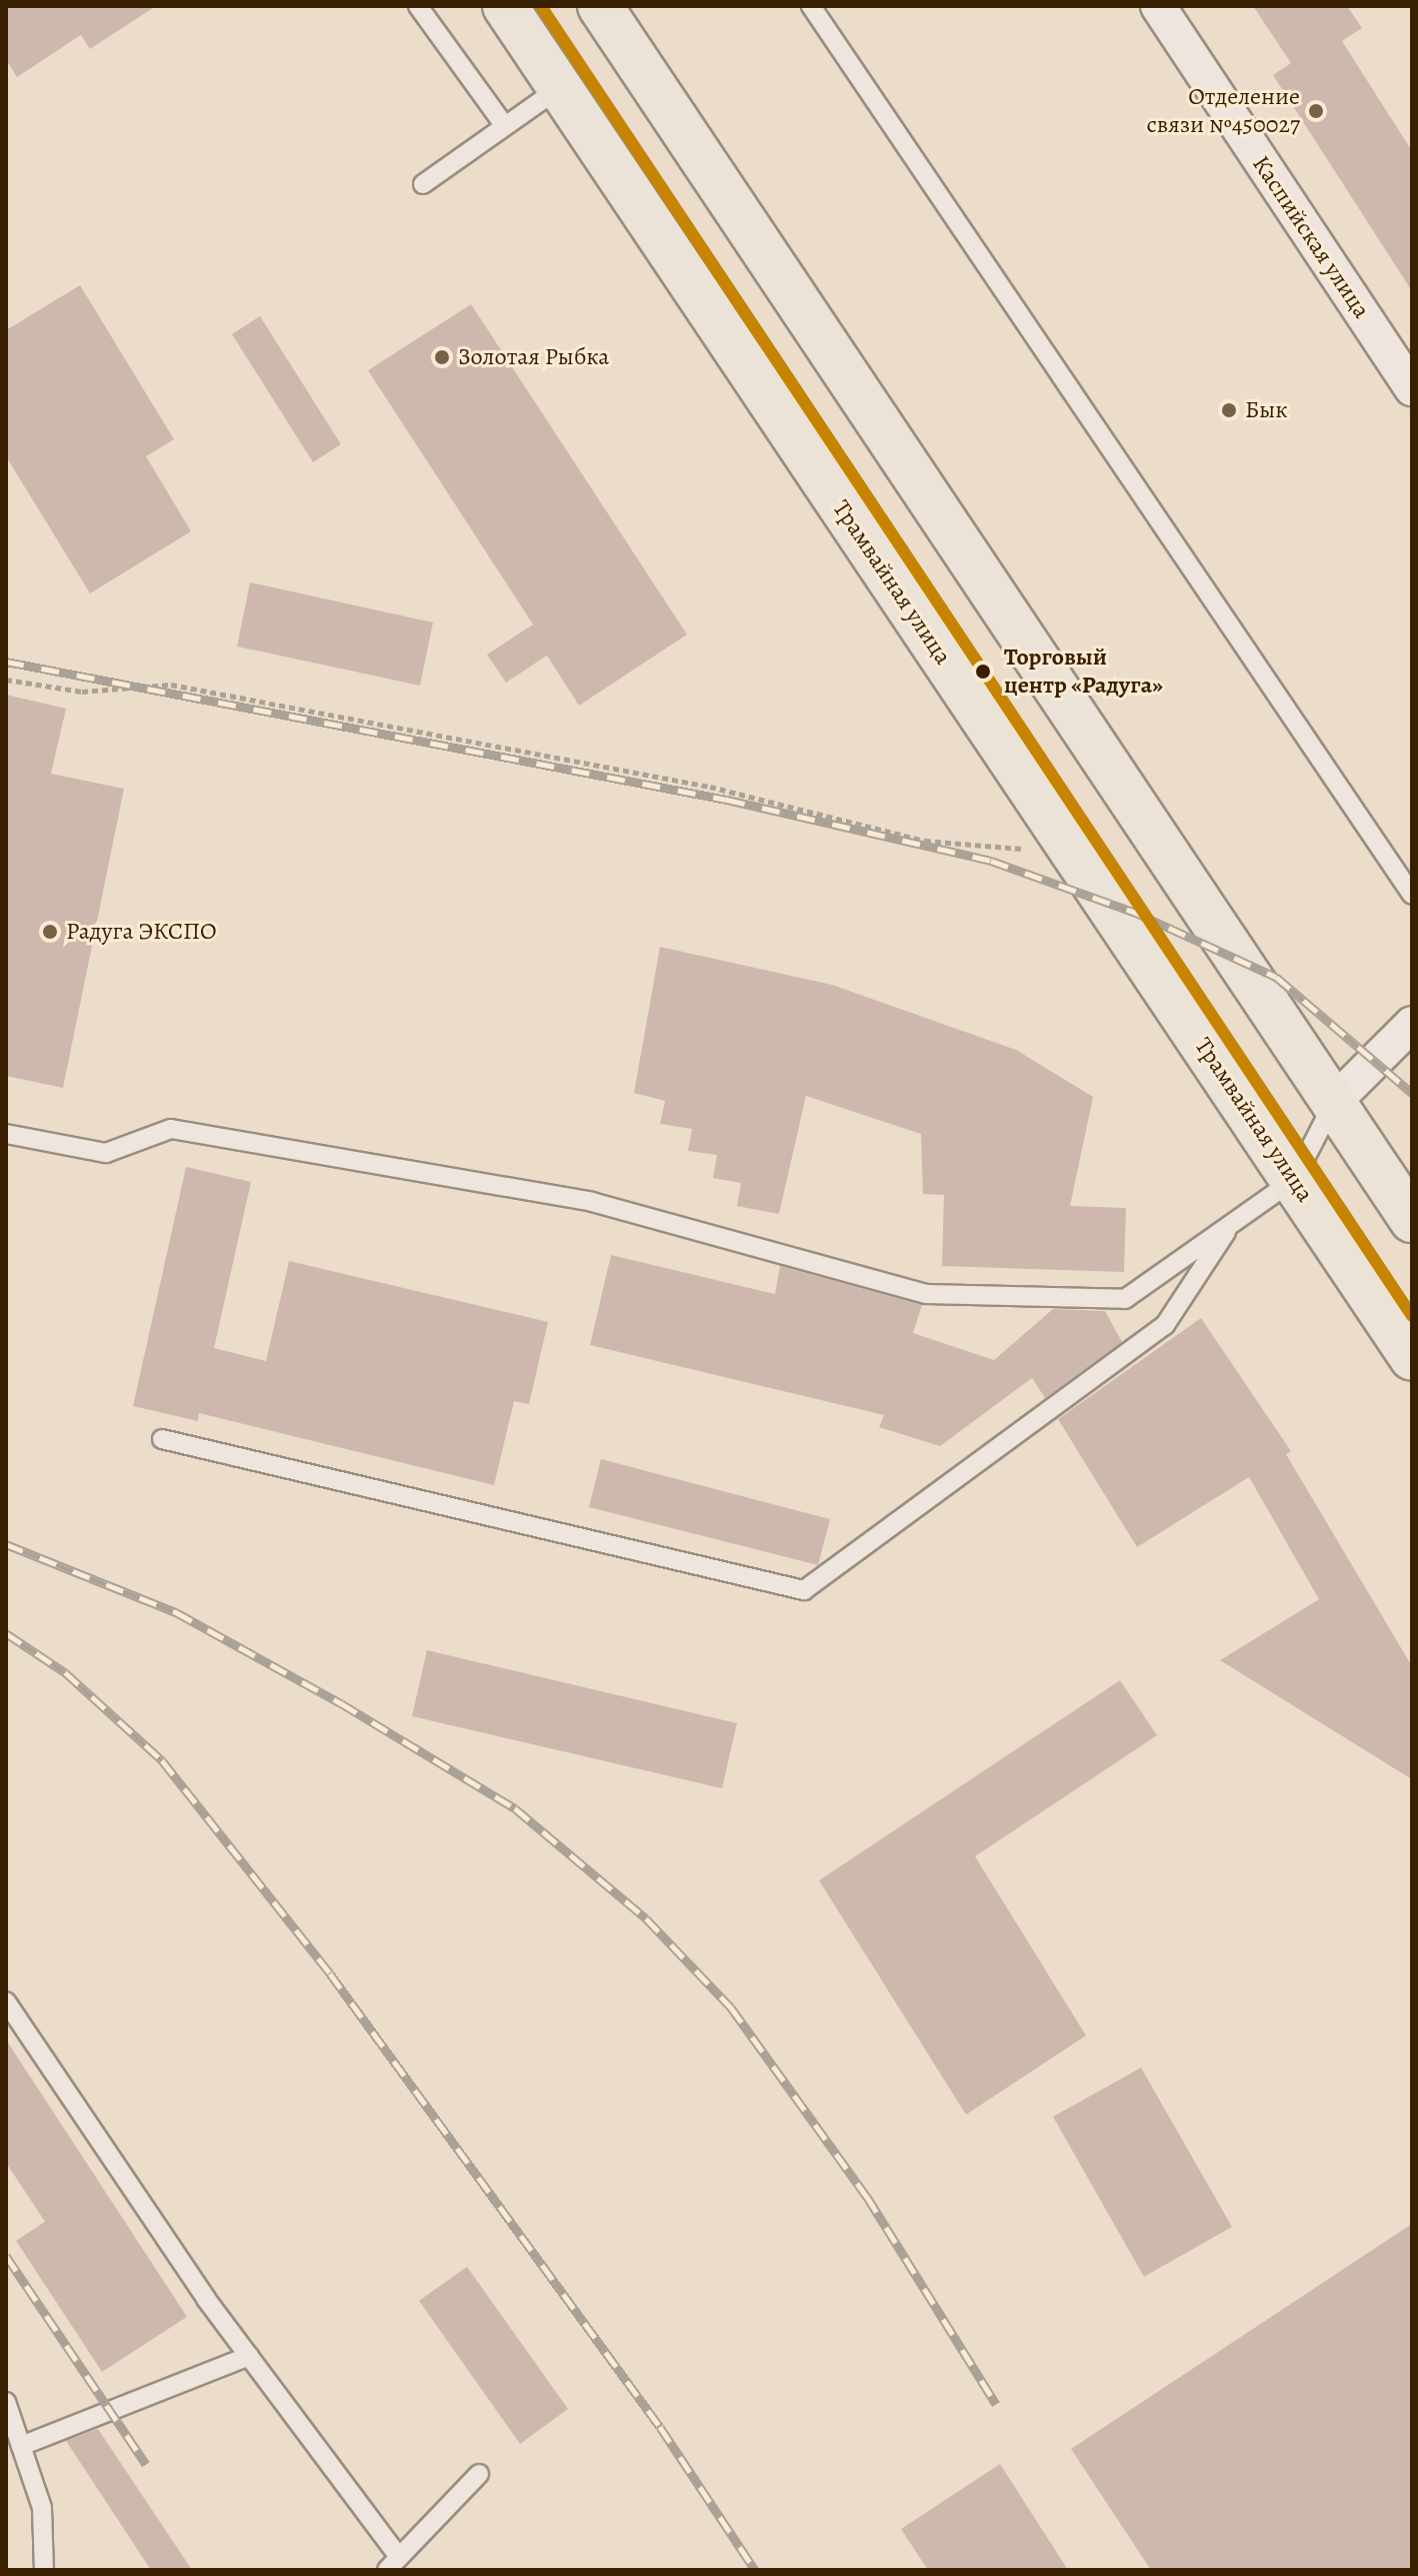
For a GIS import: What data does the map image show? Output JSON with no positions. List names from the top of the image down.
{
  "streets": {
    "main road": ["Трамвайная улица"],
    "street": ["Каспийская улица"]
  },
  "places": [
    "Отделение связи №450027",
    "Золотая Рыбка",
    "Бык",
    "Торговый центр «Радуга»",
    "Радуга ЭКСПО"
  ]
}
